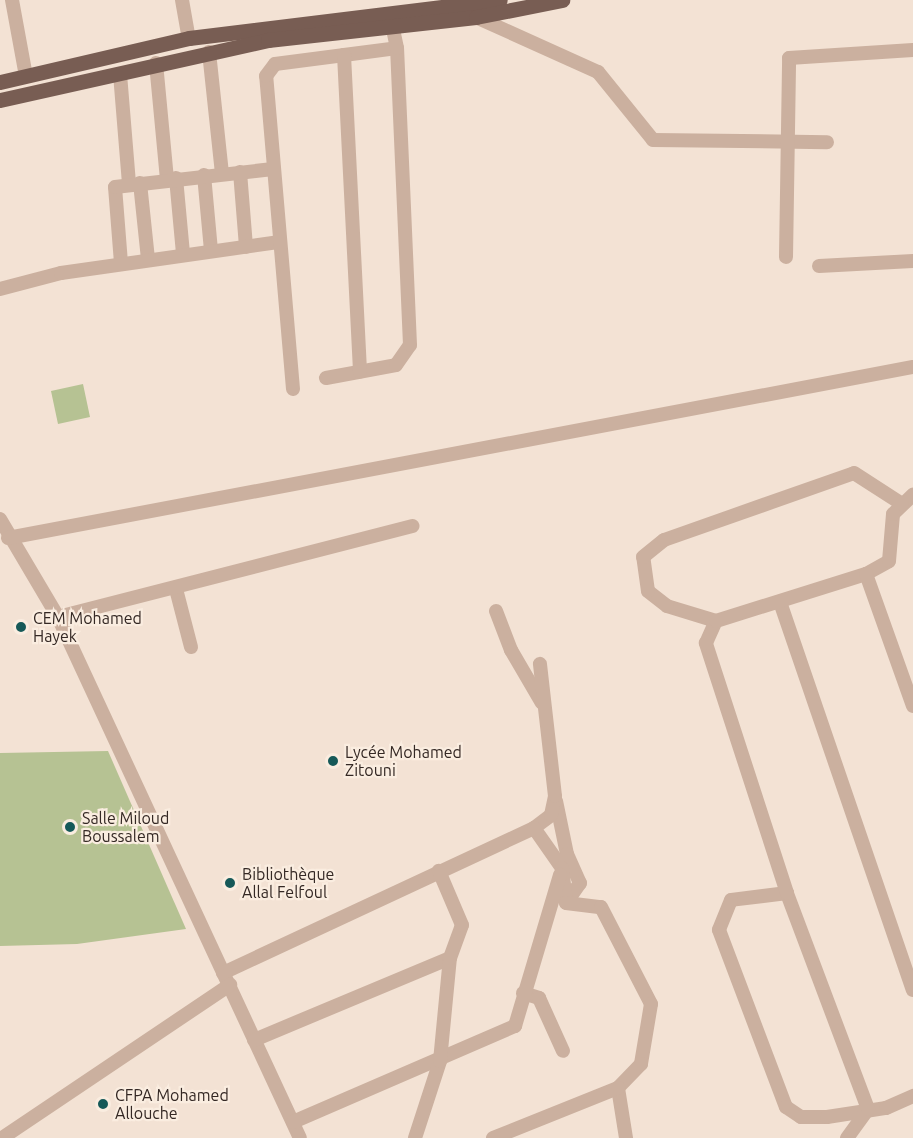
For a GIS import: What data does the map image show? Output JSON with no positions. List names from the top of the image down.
{
  "places": [
    "CEM Mohamed Hayek",
    "Lycée Mohamed Zitouni",
    "Salle Miloud Boussalem",
    "Bibliothèque Allal Felfoul",
    "CFPA Mohamed Allouche"
  ]
}
